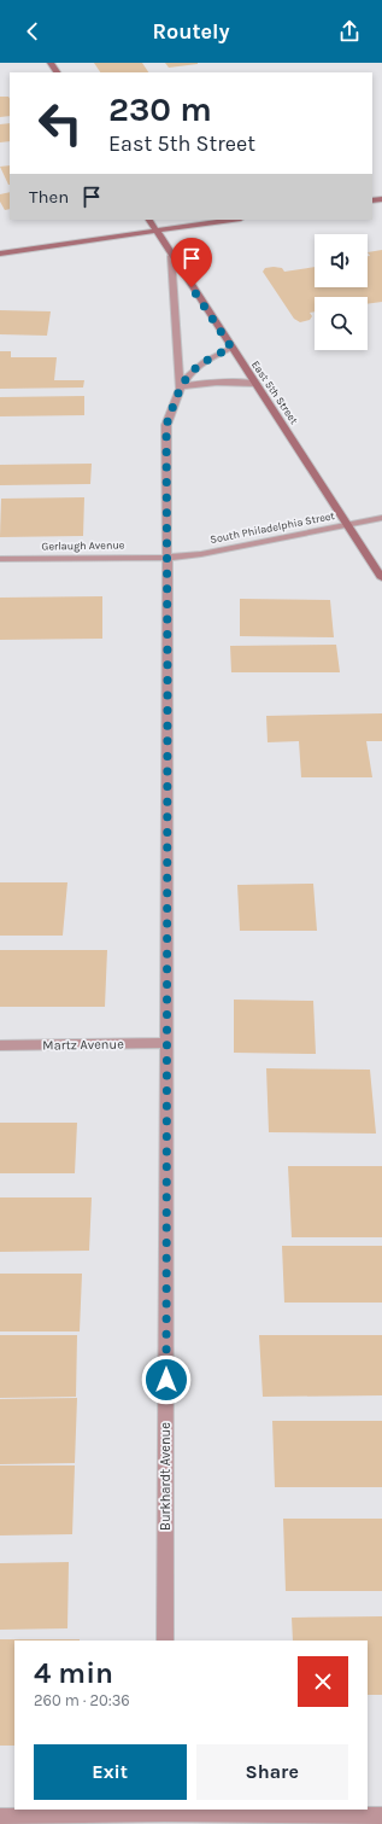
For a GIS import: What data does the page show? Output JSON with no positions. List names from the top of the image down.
{
  "streets": {
    "street": [
      "East 5th Street",
      "South Philadelphia Street",
      "Gerlaugh Avenue",
      "Martz Avenue",
      "Burkhardt Avenue"
    ]
  },
  "crossings": [
    ["East 5th Street", "South Philadelphia Street"],
    ["East 5th Street", "Burkhardt Avenue"],
    ["South Philadelphia Street", "Gerlaugh Avenue"],
    ["South Philadelphia Street", "Burkhardt Avenue"],
    ["Gerlaugh Avenue", "Burkhardt Avenue"],
    ["Martz Avenue", "Burkhardt Avenue"]
  ],
  "page": {
    "header": "Routely",
    "turn": ["230 m", "East 5th Street"],
    "then": "Then",
    "heading": ["4 min", "260 m · 20:36"],
    "buttons": ["Exit", "Share"]
  }
}
